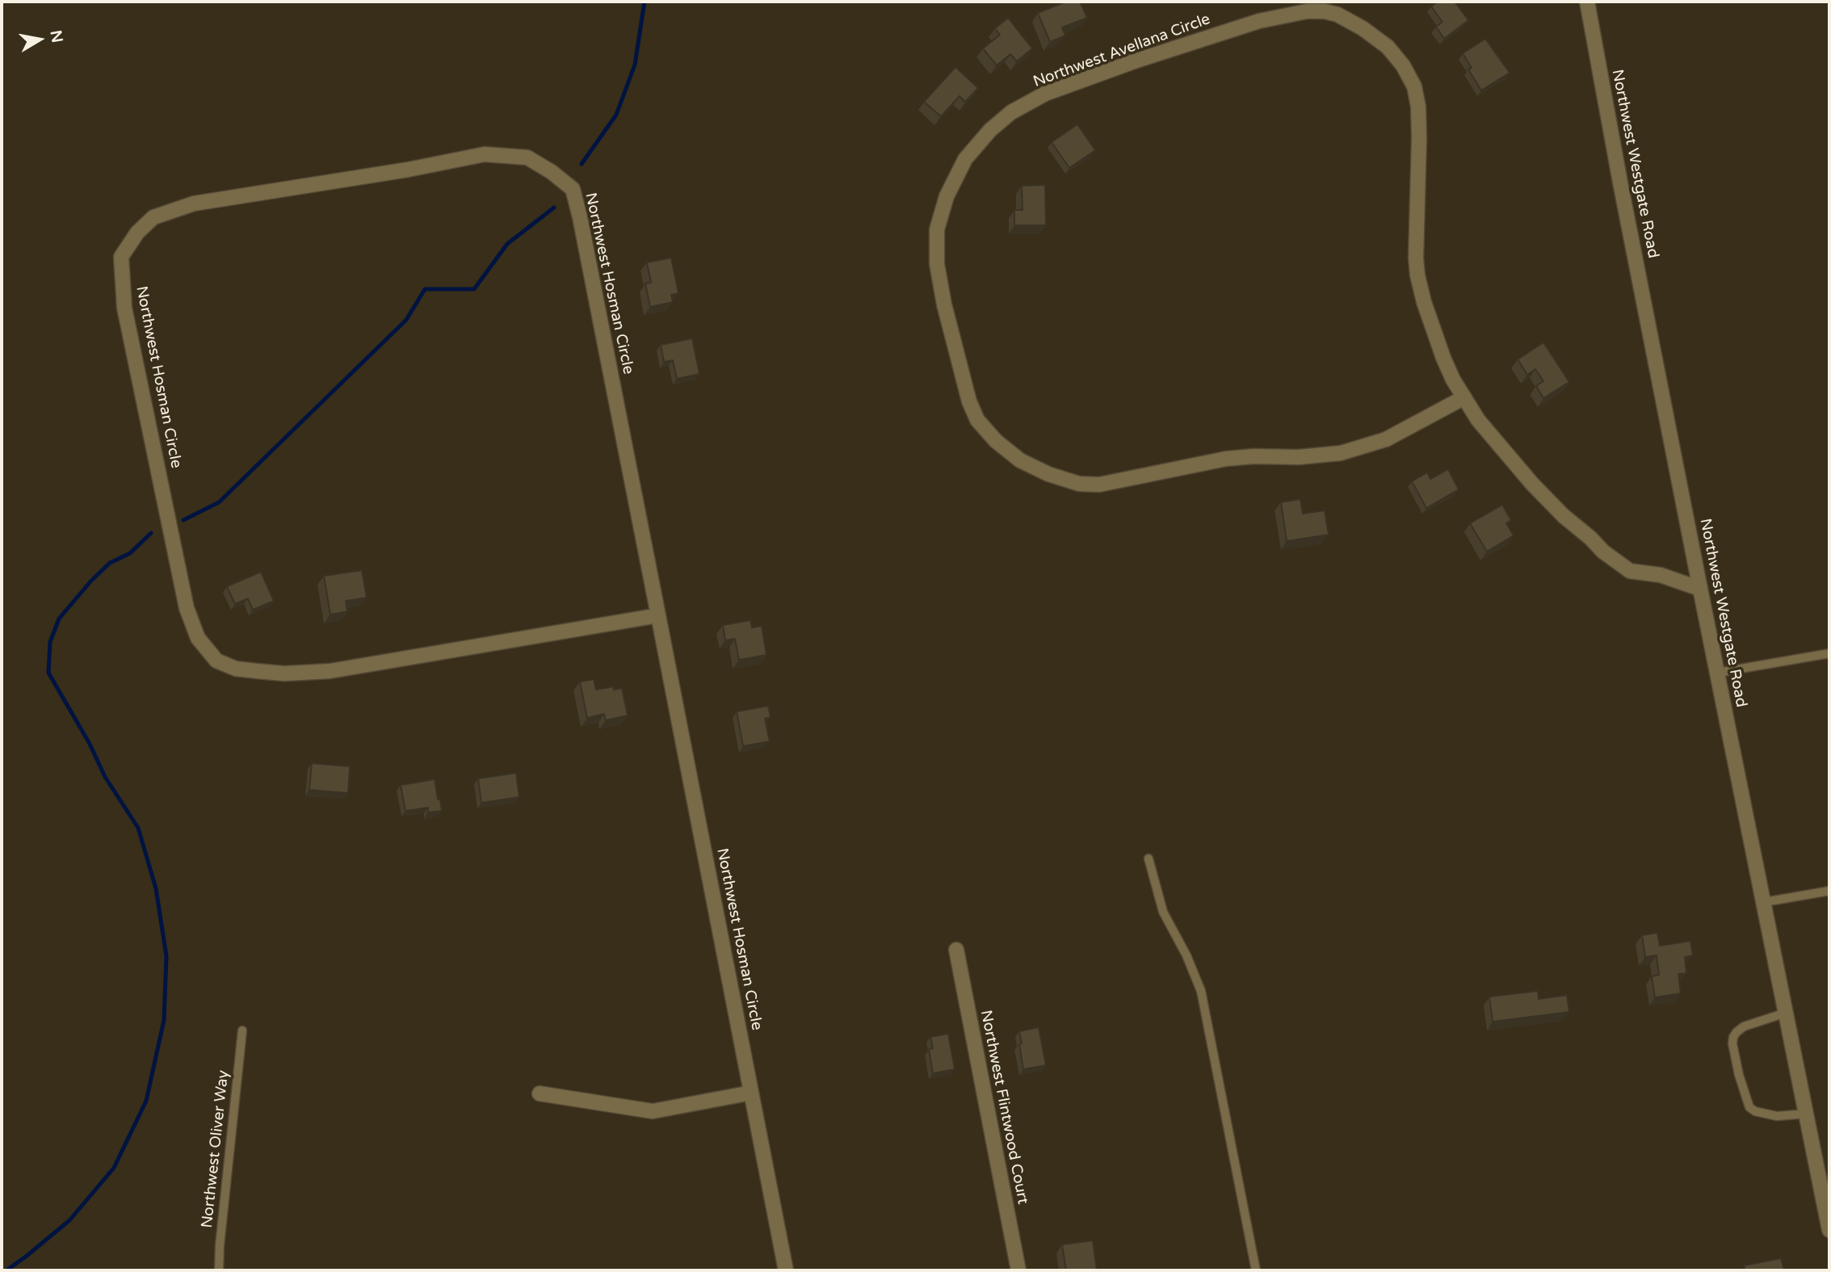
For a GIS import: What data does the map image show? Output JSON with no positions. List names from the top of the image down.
{
  "streets": {
    "street": [
      "Northwest Avellana Circle",
      "Northwest Westgate Road",
      "Northwest Hosman Circle",
      "Northwest Flintwood Court"
    ],
    "lane": ["Northwest Oliver Way"]
  },
  "crossings": [
    ["Northwest Avellana Circle", "Northwest Westgate Road"]
  ],
  "north": "right"
}
